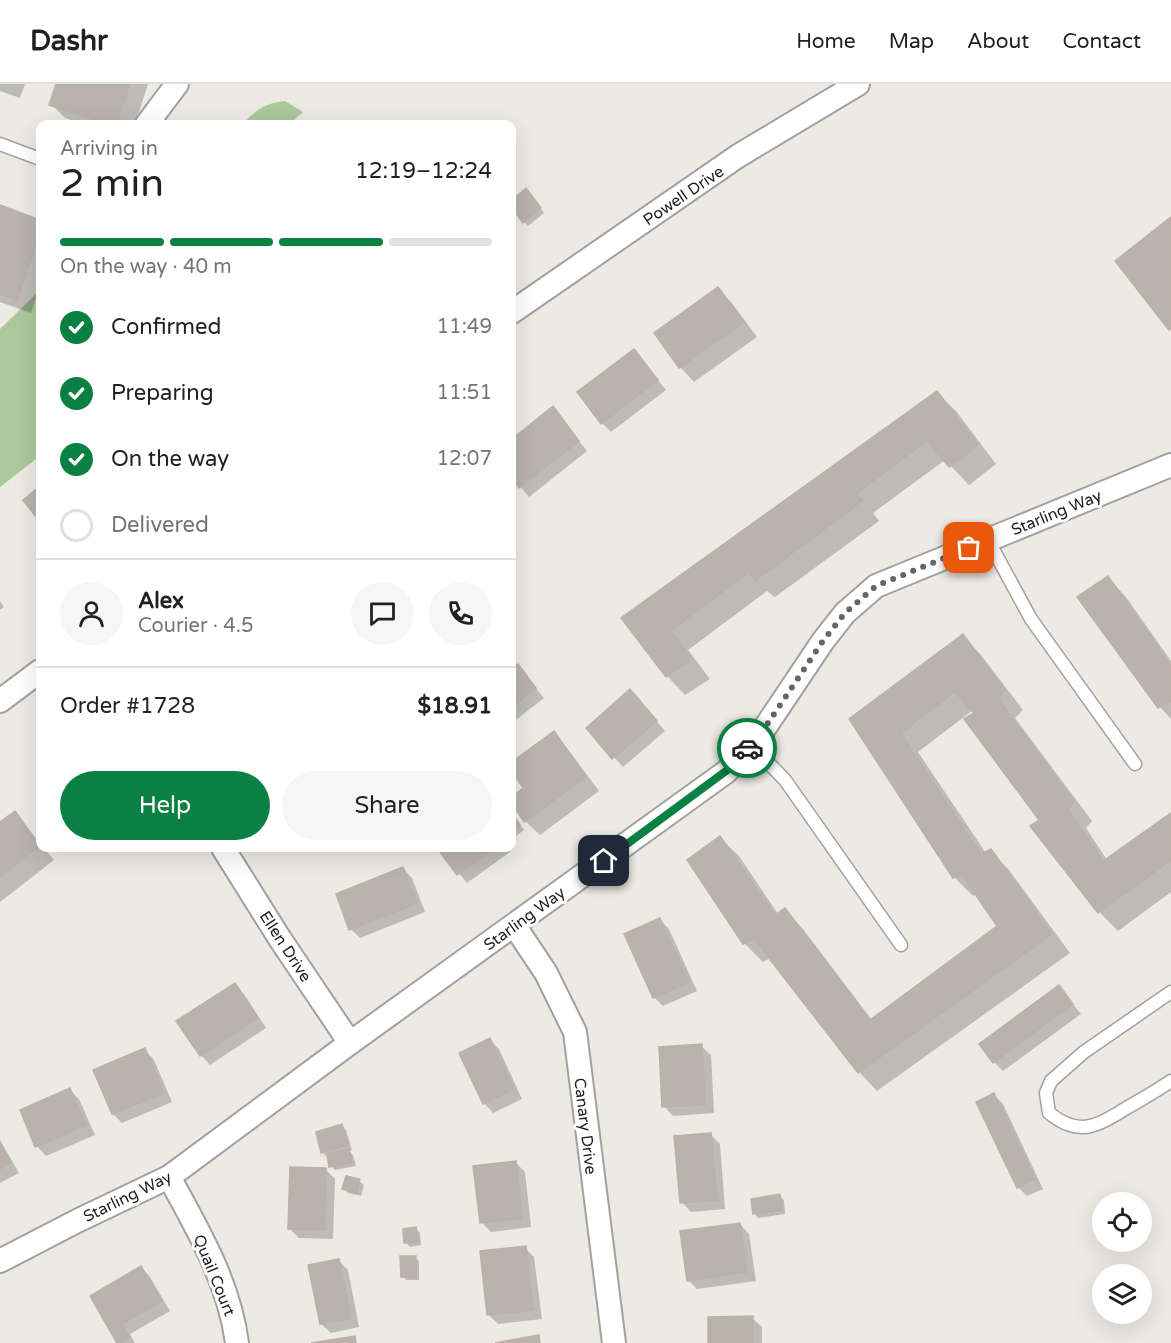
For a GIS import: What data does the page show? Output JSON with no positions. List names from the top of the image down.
{
  "streets": {
    "street": [
      "Powell Drive",
      "Starling Way",
      "Ellen Drive",
      "Canary Drive",
      "Quail Court"
    ]
  },
  "crossings": [
    ["Starling Way", "Ellen Drive"],
    ["Starling Way", "Canary Drive"],
    ["Starling Way", "Quail Court"]
  ],
  "page": {
    "header": "Dashr",
    "nav": [
      "Home",
      "Map",
      "About",
      "Contact"
    ],
    "heading": ["2 min", "Arriving in", "12:19–12:24"],
    "panel": [
      "Alex",
      "Courier · 4.5",
      "Order #1728",
      "$18.91"
    ],
    "bar": "On the way · 40 m",
    "list": [
      ["Confirmed", "11:49"],
      ["Preparing", "11:51"],
      ["On the way", "12:07"],
      "Delivered"
    ],
    "buttons": ["Help", "Share"]
  }
}
